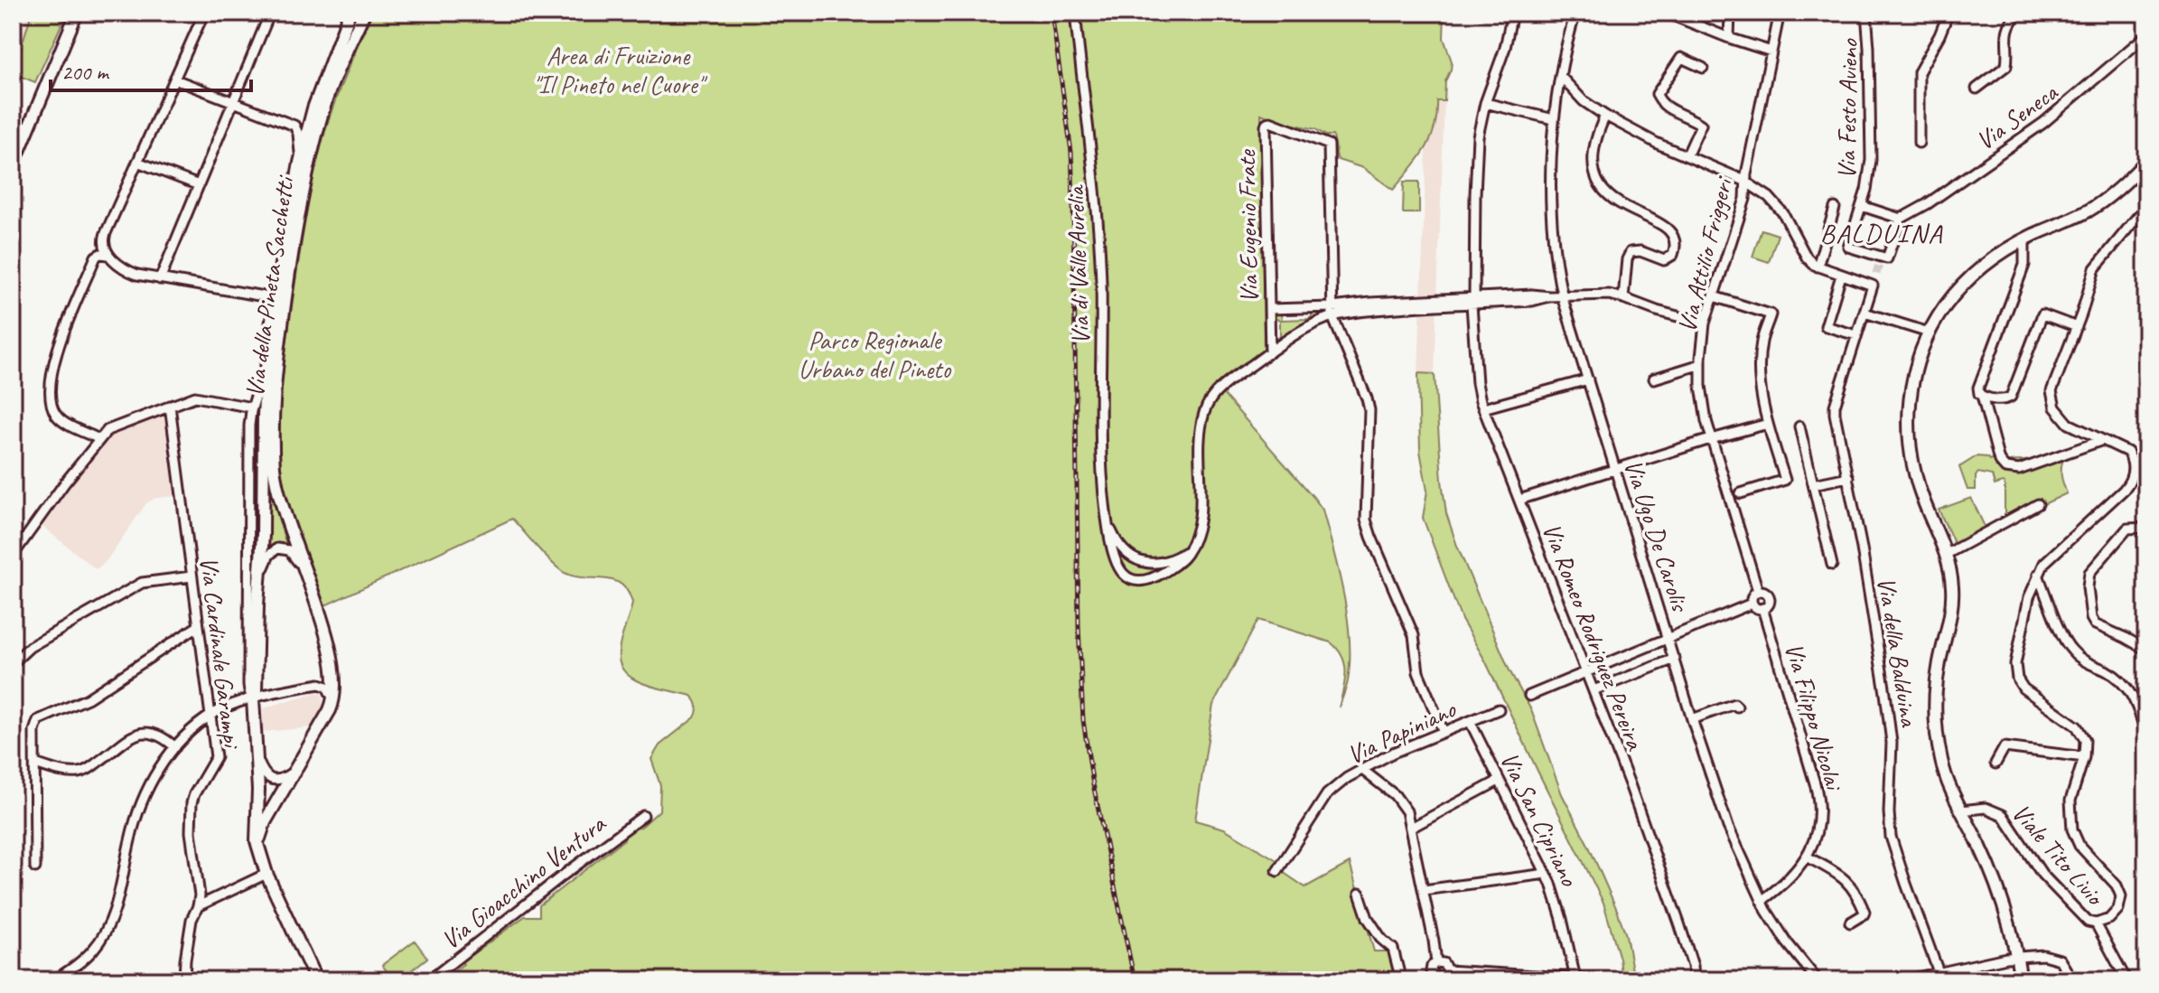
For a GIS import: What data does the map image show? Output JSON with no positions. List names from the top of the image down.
{
  "streets": {
    "main road": ["Via della Pineta Sacchetti"],
    "street": [
      "Via Festo Avieno",
      "Via Seneca",
      "Via Eugenio Frate",
      "Via Attilio Friggeri",
      "Via di Valle Aurelia",
      "Via Ugo De Carolis",
      "Via Romeo Rodriguez Pereira",
      "Via Cardinale Garampi",
      "Via della Balduina",
      "Via Filippo Nicolai",
      "Via Papiniano",
      "Via San Cipriano",
      "Viale Tito Livio",
      "Via Gioacchino Ventura"
    ]
  },
  "crossings": [
    ["Via Festo Avieno", "Via Seneca"],
    ["Via Attilio Friggeri", "Via Filippo Nicolai"],
    ["Via Ugo De Carolis", "Via Filippo Nicolai"],
    ["Via Papiniano", "Via San Cipriano"]
  ],
  "districts": ["BALDUINA"],
  "parks": ["Area di Fruizione \"Il Pineto nel Cuore\"", "Parco Regionale Urbano del Pineto"],
  "scale_bar": "200 m"
}
